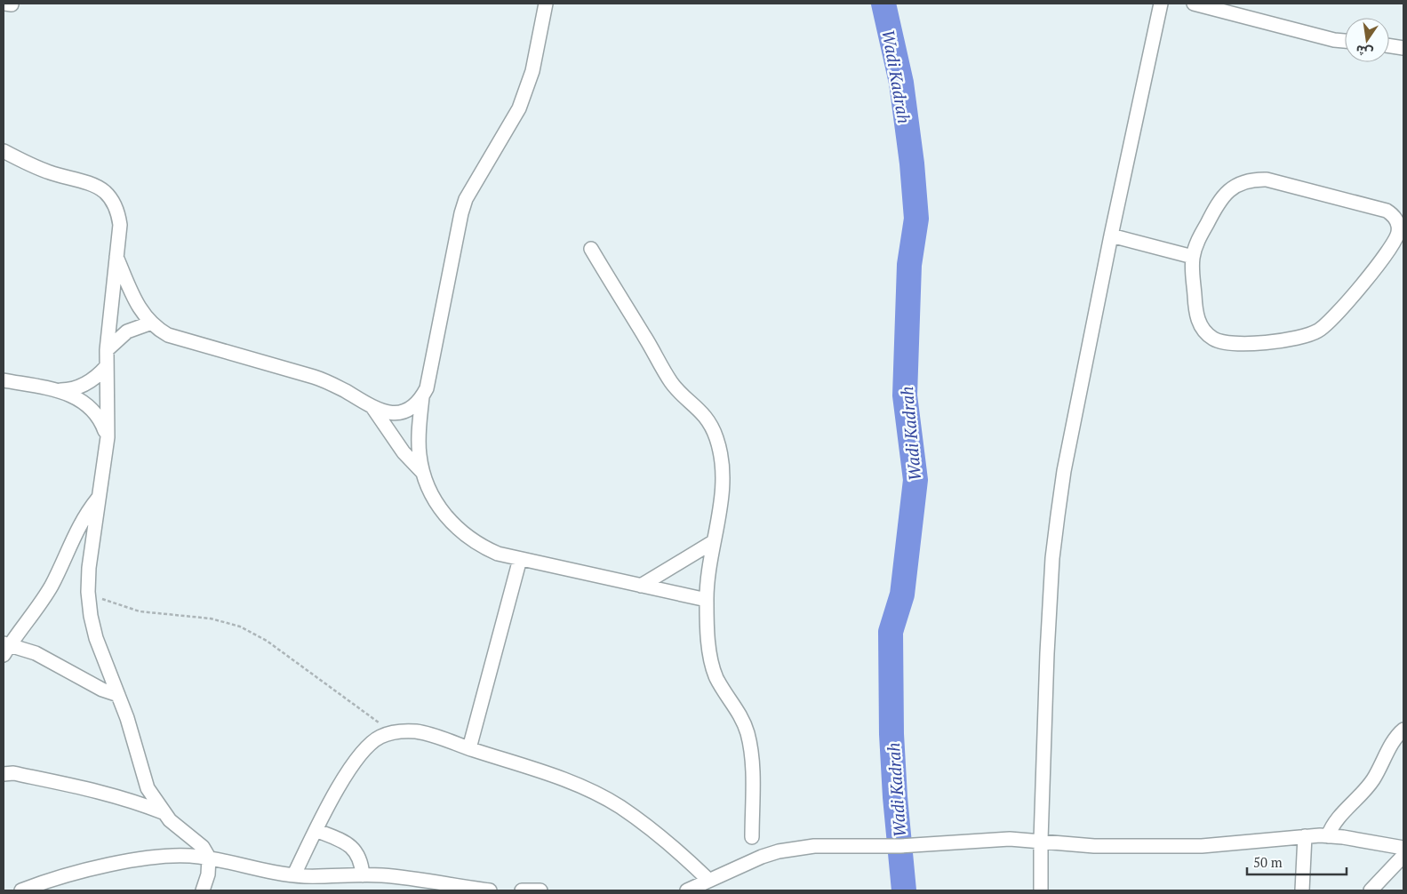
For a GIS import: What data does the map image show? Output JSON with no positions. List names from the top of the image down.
{
  "water": ["Wadi Kadrah"],
  "scale_bar": "50 m",
  "north": "bottom"
}
